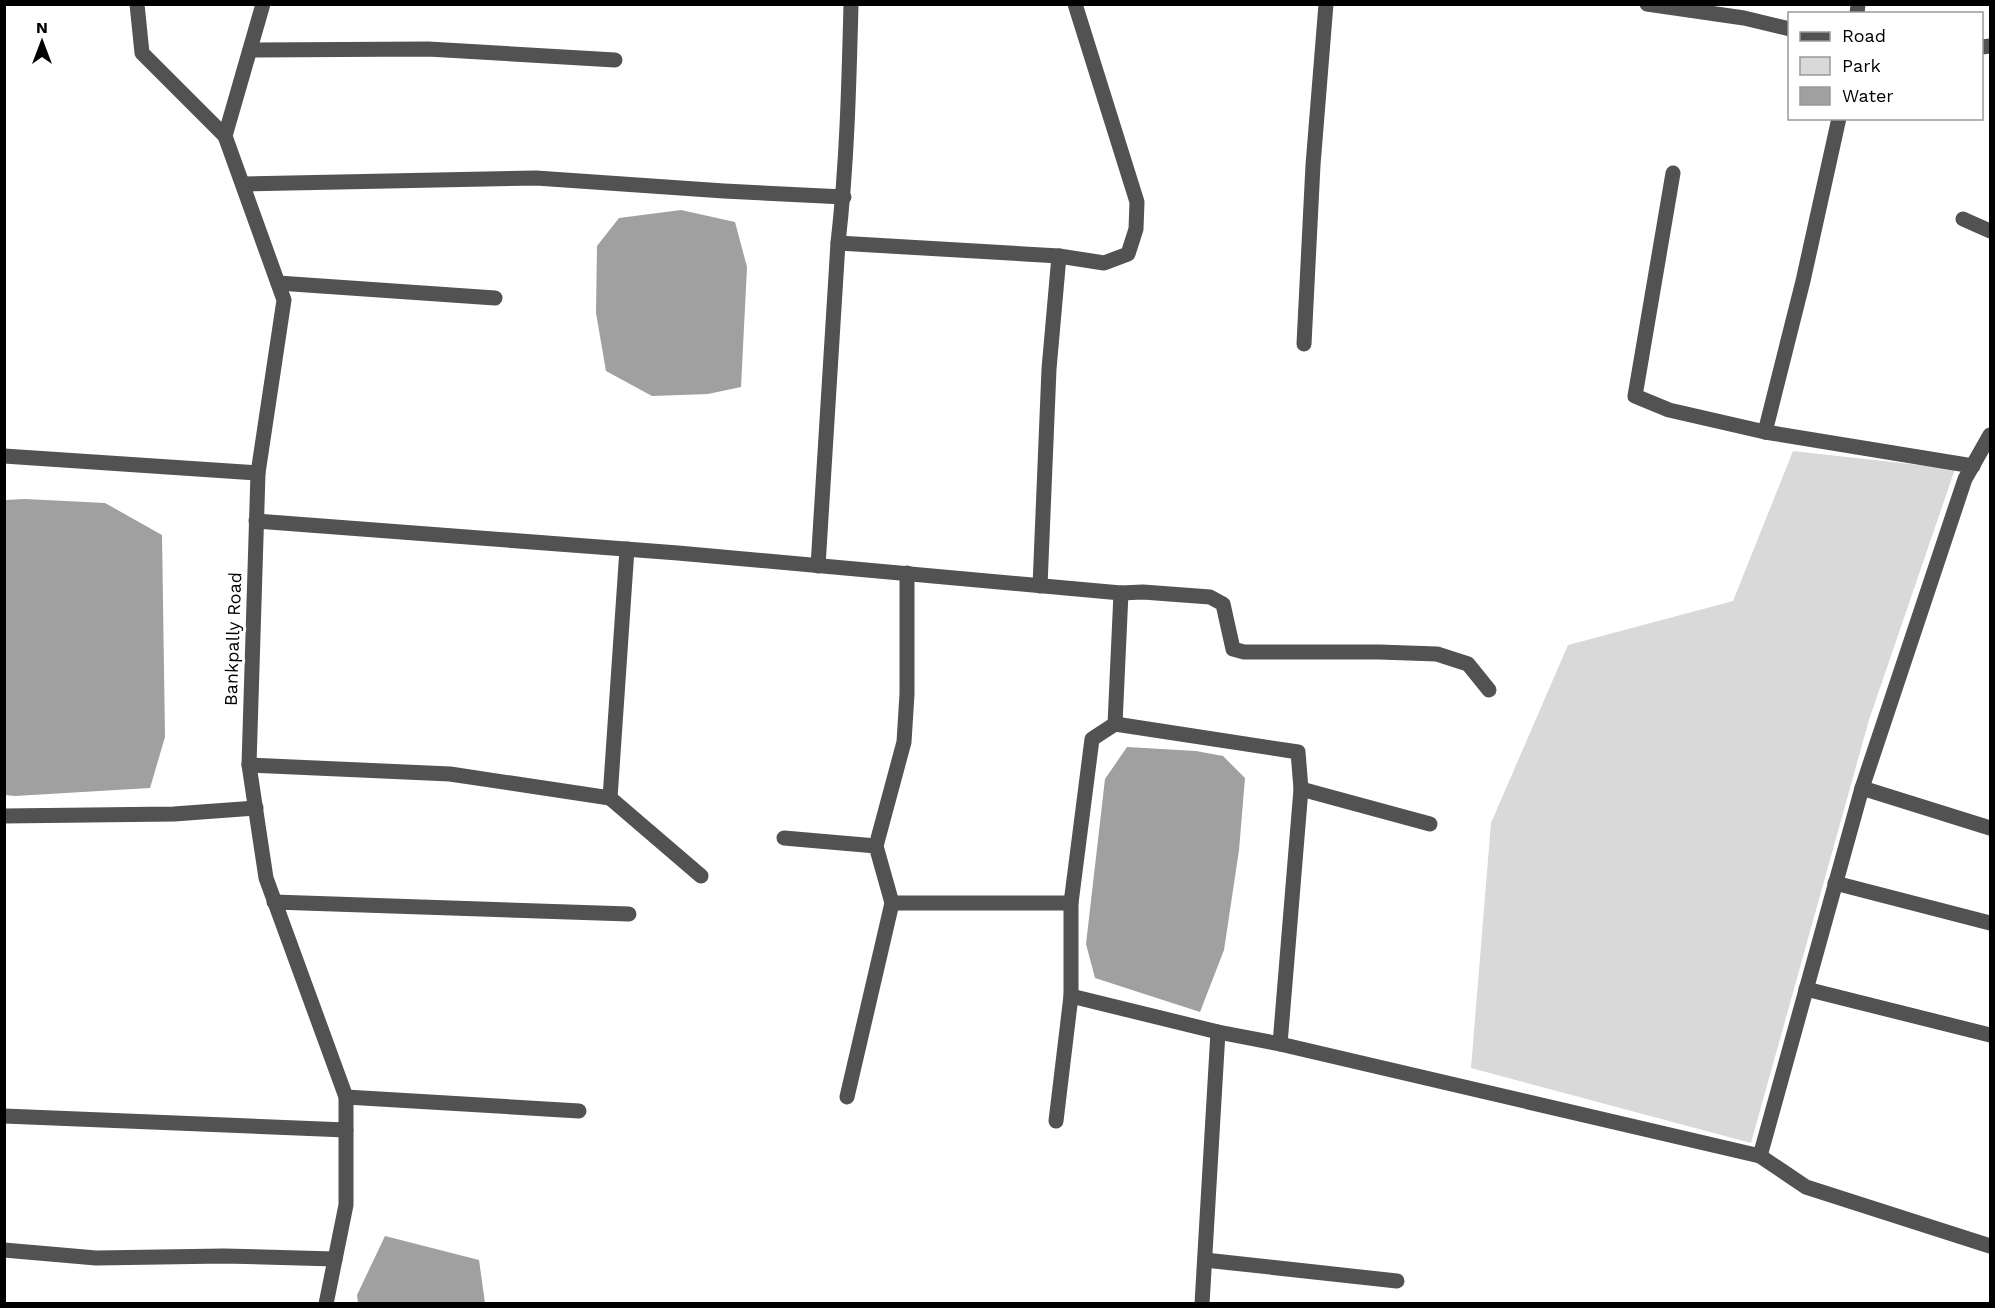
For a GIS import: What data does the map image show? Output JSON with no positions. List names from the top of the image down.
{
  "streets": {
    "street": ["Bankpally Road"]
  },
  "legend": ["Road", "Park", "Water"],
  "north": "top"
}
